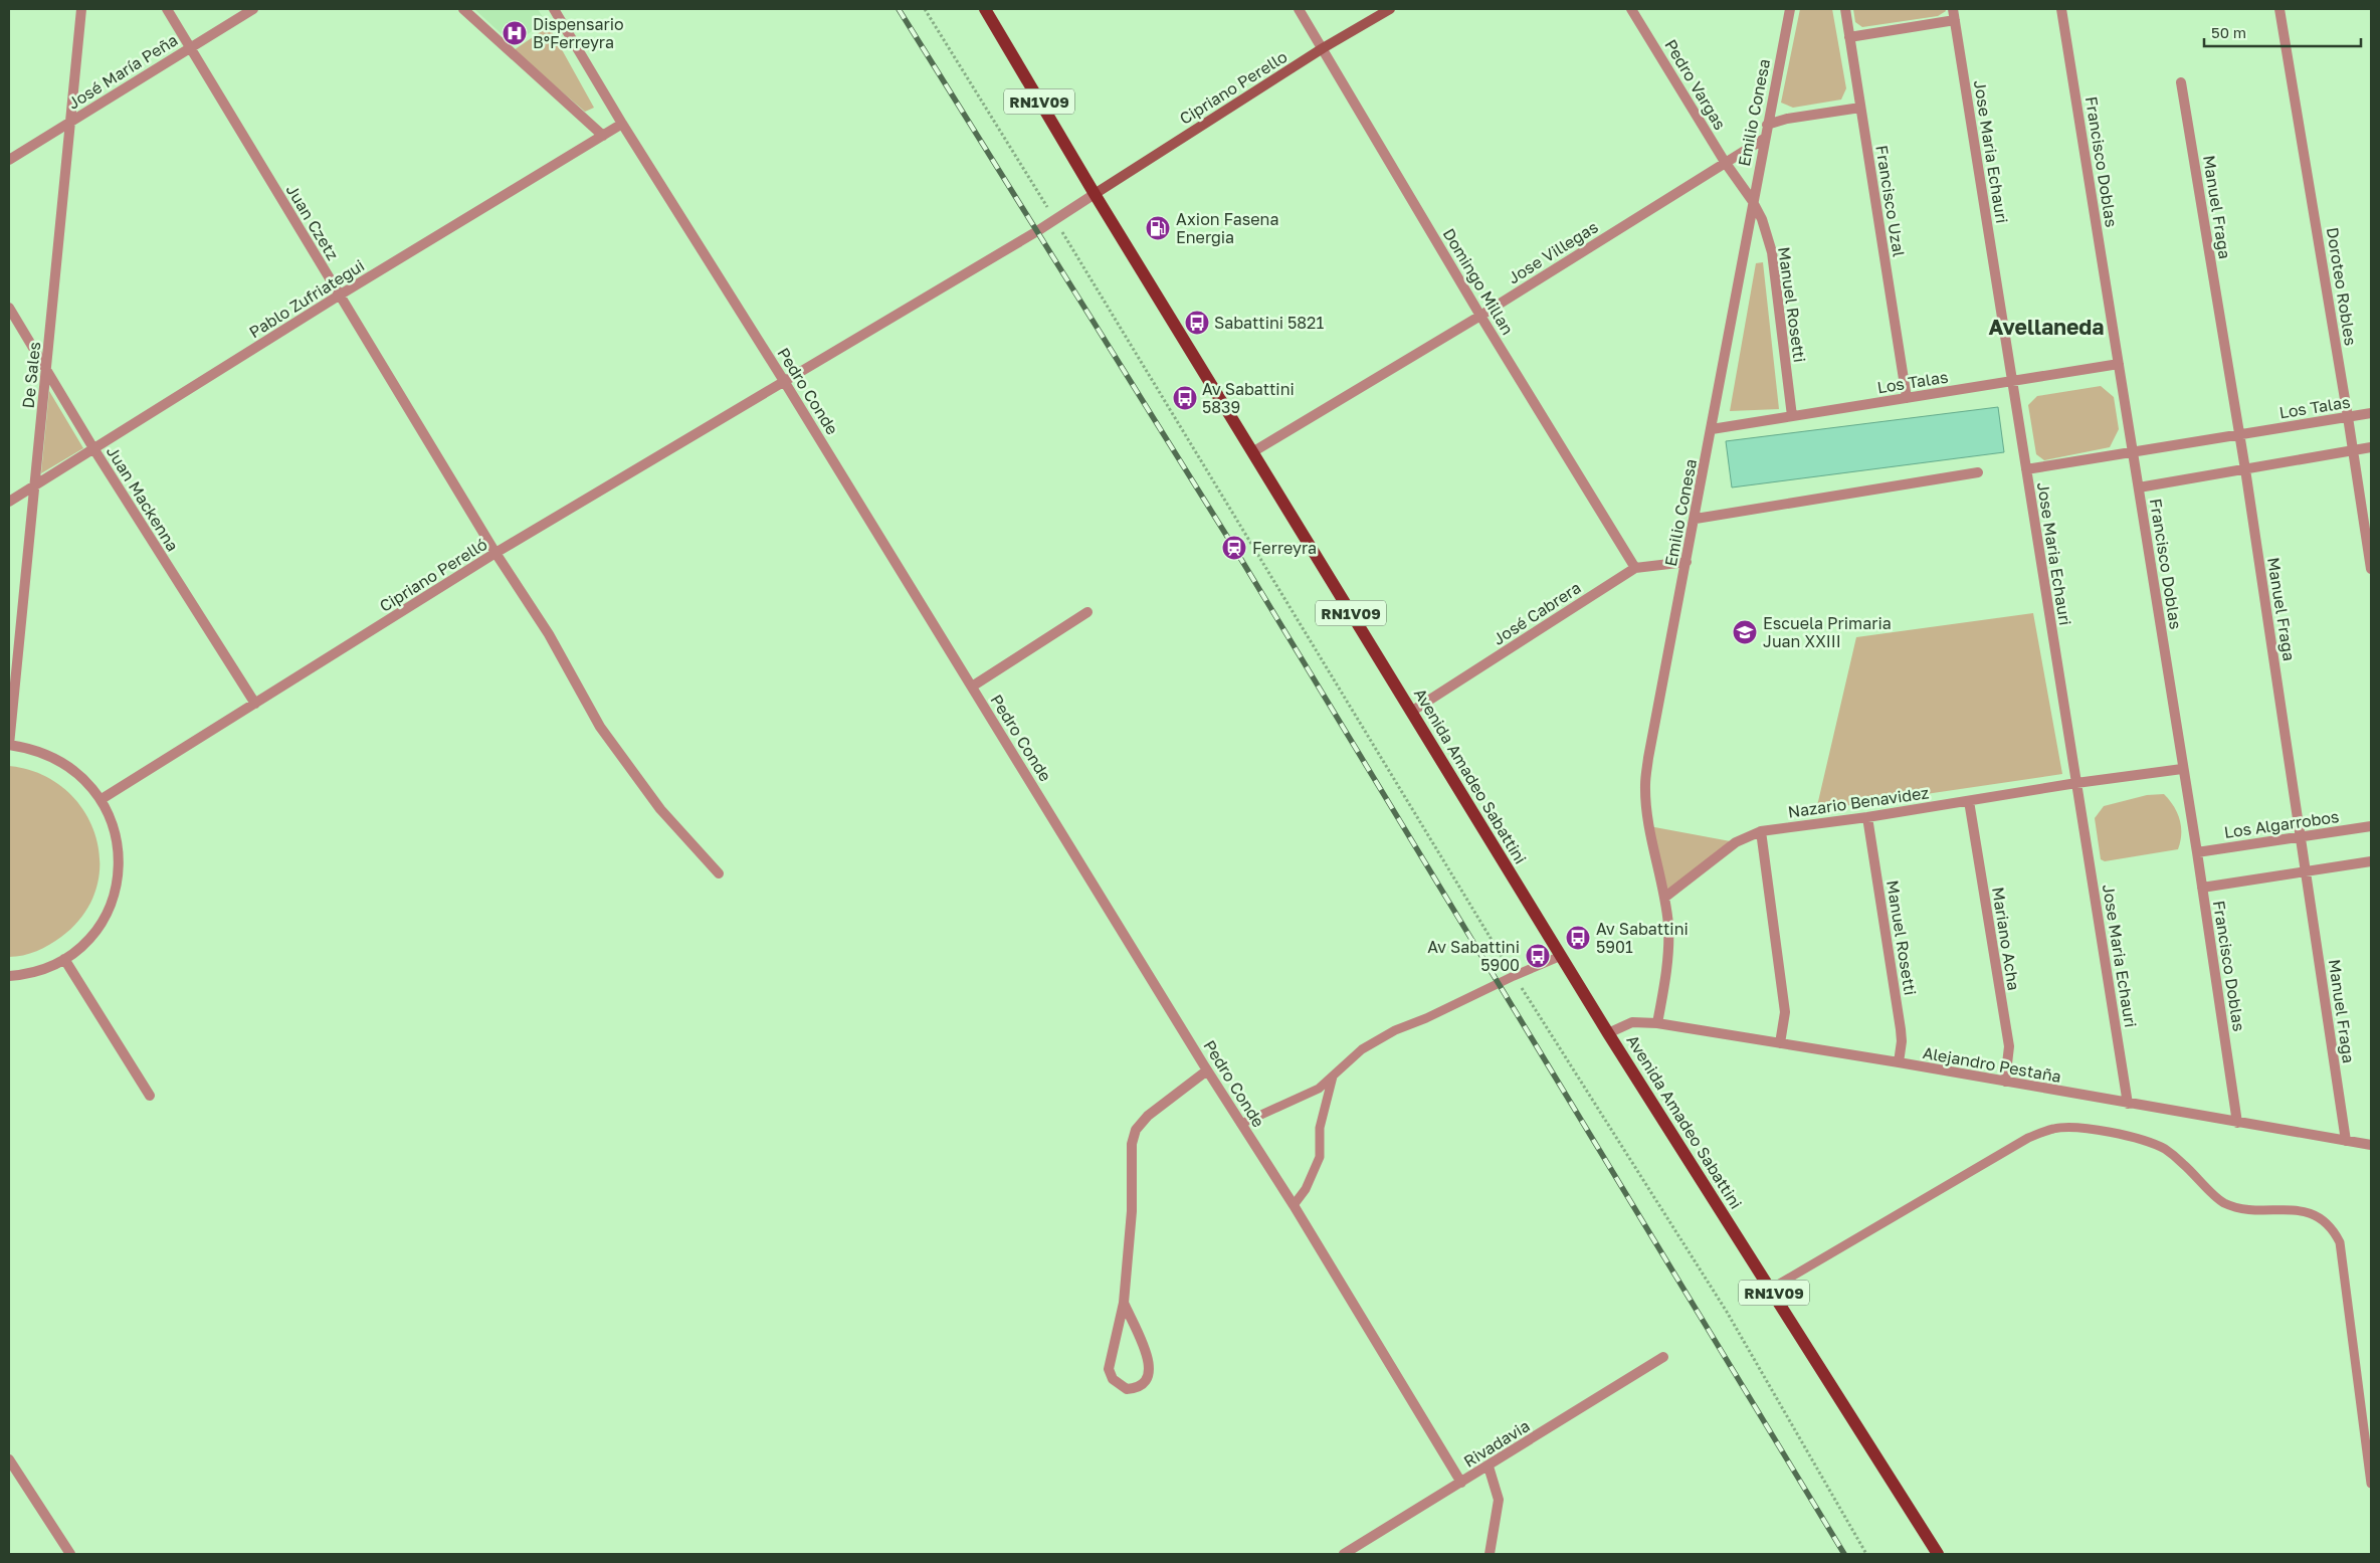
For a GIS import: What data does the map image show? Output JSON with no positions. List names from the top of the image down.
{
  "streets": {
    "main road": ["Cipriano Perello", "RN1V09", "Avenida Amadeo Sabattini"],
    "street": [
      "José María Peña",
      "Pedro Vargas",
      "Emilio Conesa",
      "Jose Maria Echauri",
      "Francisco Doblas",
      "Francisco Uzal",
      "Manuel Fraga",
      "Juan Czetz",
      "Jose Villegas",
      "Domingo Millan",
      "Doroteo Robles",
      "Pablo Zufriategui",
      "Manuel Rosetti",
      "De Sales",
      "Los Talas",
      "Pedro Conde",
      "Juan Mackenna",
      "Cipriano Perelló",
      "José Cabrera",
      "Nazario Benavidez",
      "Los Algarrobos",
      "Mariano Acha",
      "Alejandro Pestaña",
      "Rivadavia"
    ]
  },
  "crossings": [
    ["José María Peña", "Juan Czetz"],
    ["José María Peña", "De Sales"],
    ["Pedro Vargas", "Emilio Conesa"],
    ["Pedro Vargas", "Jose Villegas"],
    ["Pedro Vargas", "Manuel Rosetti"],
    ["Cipriano Perello", "Domingo Millan"],
    ["Cipriano Perello", "Cipriano Perelló"],
    ["Cipriano Perello", "Avenida Amadeo Sabattini"],
    ["Emilio Conesa", "Jose Villegas"],
    ["Emilio Conesa", "Manuel Rosetti"],
    ["Emilio Conesa", "Los Talas"],
    ["Emilio Conesa", "José Cabrera"],
    ["Emilio Conesa", "Nazario Benavidez"],
    ["Emilio Conesa", "Alejandro Pestaña"],
    ["Jose Maria Echauri", "Los Talas"],
    ["Jose Maria Echauri", "Nazario Benavidez"],
    ["Jose Maria Echauri", "Alejandro Pestaña"],
    ["Francisco Doblas", "Los Talas"],
    ["Francisco Doblas", "Los Algarrobos"],
    ["Francisco Doblas", "Alejandro Pestaña"],
    ["Francisco Uzal", "Los Talas"],
    ["Manuel Fraga", "Los Talas"],
    ["Manuel Fraga", "Los Algarrobos"],
    ["Manuel Fraga", "Alejandro Pestaña"],
    ["Juan Czetz", "Pablo Zufriategui"],
    ["Juan Czetz", "Cipriano Perelló"],
    ["Jose Villegas", "Domingo Millan"],
    ["Jose Villegas", "Avenida Amadeo Sabattini"],
    ["Domingo Millan", "José Cabrera"],
    ["Doroteo Robles", "Los Talas"],
    ["Pablo Zufriategui", "De Sales"],
    ["Pablo Zufriategui", "Pedro Conde"],
    ["Pablo Zufriategui", "Juan Mackenna"],
    ["Manuel Rosetti", "Los Talas"],
    ["Manuel Rosetti", "Nazario Benavidez"],
    ["Manuel Rosetti", "Alejandro Pestaña"],
    ["De Sales", "Juan Mackenna"],
    ["Pedro Conde", "Cipriano Perelló"],
    ["Pedro Conde", "Rivadavia"],
    ["Juan Mackenna", "Cipriano Perelló"],
    ["Cipriano Perelló", "Avenida Amadeo Sabattini"],
    ["José Cabrera", "Avenida Amadeo Sabattini"],
    ["Avenida Amadeo Sabattini", "Alejandro Pestaña"],
    ["Nazario Benavidez", "Mariano Acha"],
    ["Mariano Acha", "Alejandro Pestaña"]
  ],
  "districts": ["Avellaneda"],
  "places": {
    "hospital": ["Dispensario B°Ferreyra"],
    "fuel station": ["Axion Fasena Energia"],
    "bus stop": [
      "Sabattini 5821",
      "Av Sabattini 5839",
      "Av Sabattini 5901",
      "Av Sabattini 5900"
    ],
    "station": ["Ferreyra"],
    "school or university": ["Escuela Primaria Juan XXIII"]
  },
  "scale_bar": "50 m"
}
